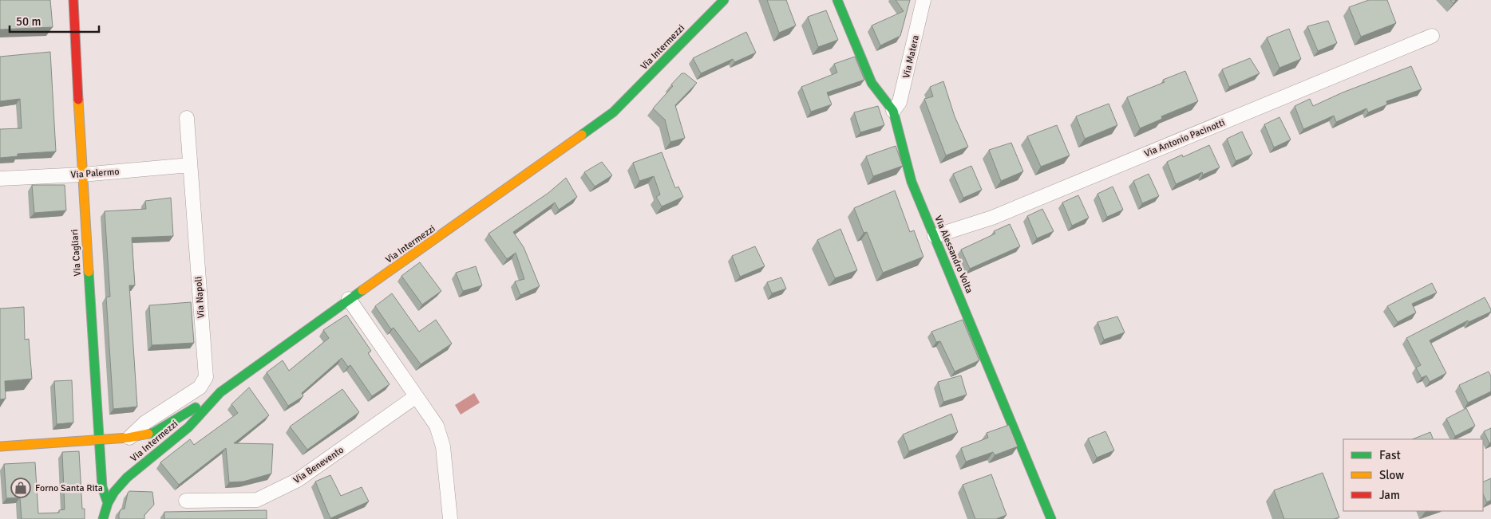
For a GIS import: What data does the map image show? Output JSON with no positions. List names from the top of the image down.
{
  "streets": {
    "street": [
      "Via Intermezzi",
      "Via Matera",
      "Via Antonio Pacinotti",
      "Via Palermo",
      "Via Cagliari",
      "Via Alessandro Volta",
      "Via Napoli",
      "Via Benevento"
    ]
  },
  "crossings": [
    ["Via Intermezzi", "Via Cagliari"],
    ["Via Matera", "Via Alessandro Volta"],
    ["Via Antonio Pacinotti", "Via Alessandro Volta"],
    ["Via Palermo", "Via Cagliari"],
    ["Via Palermo", "Via Napoli"]
  ],
  "places": {
    "shop": ["Forno Santa Rita"]
  },
  "legend": ["Fast", "Slow", "Jam"],
  "scale_bar": "50 m"
}
